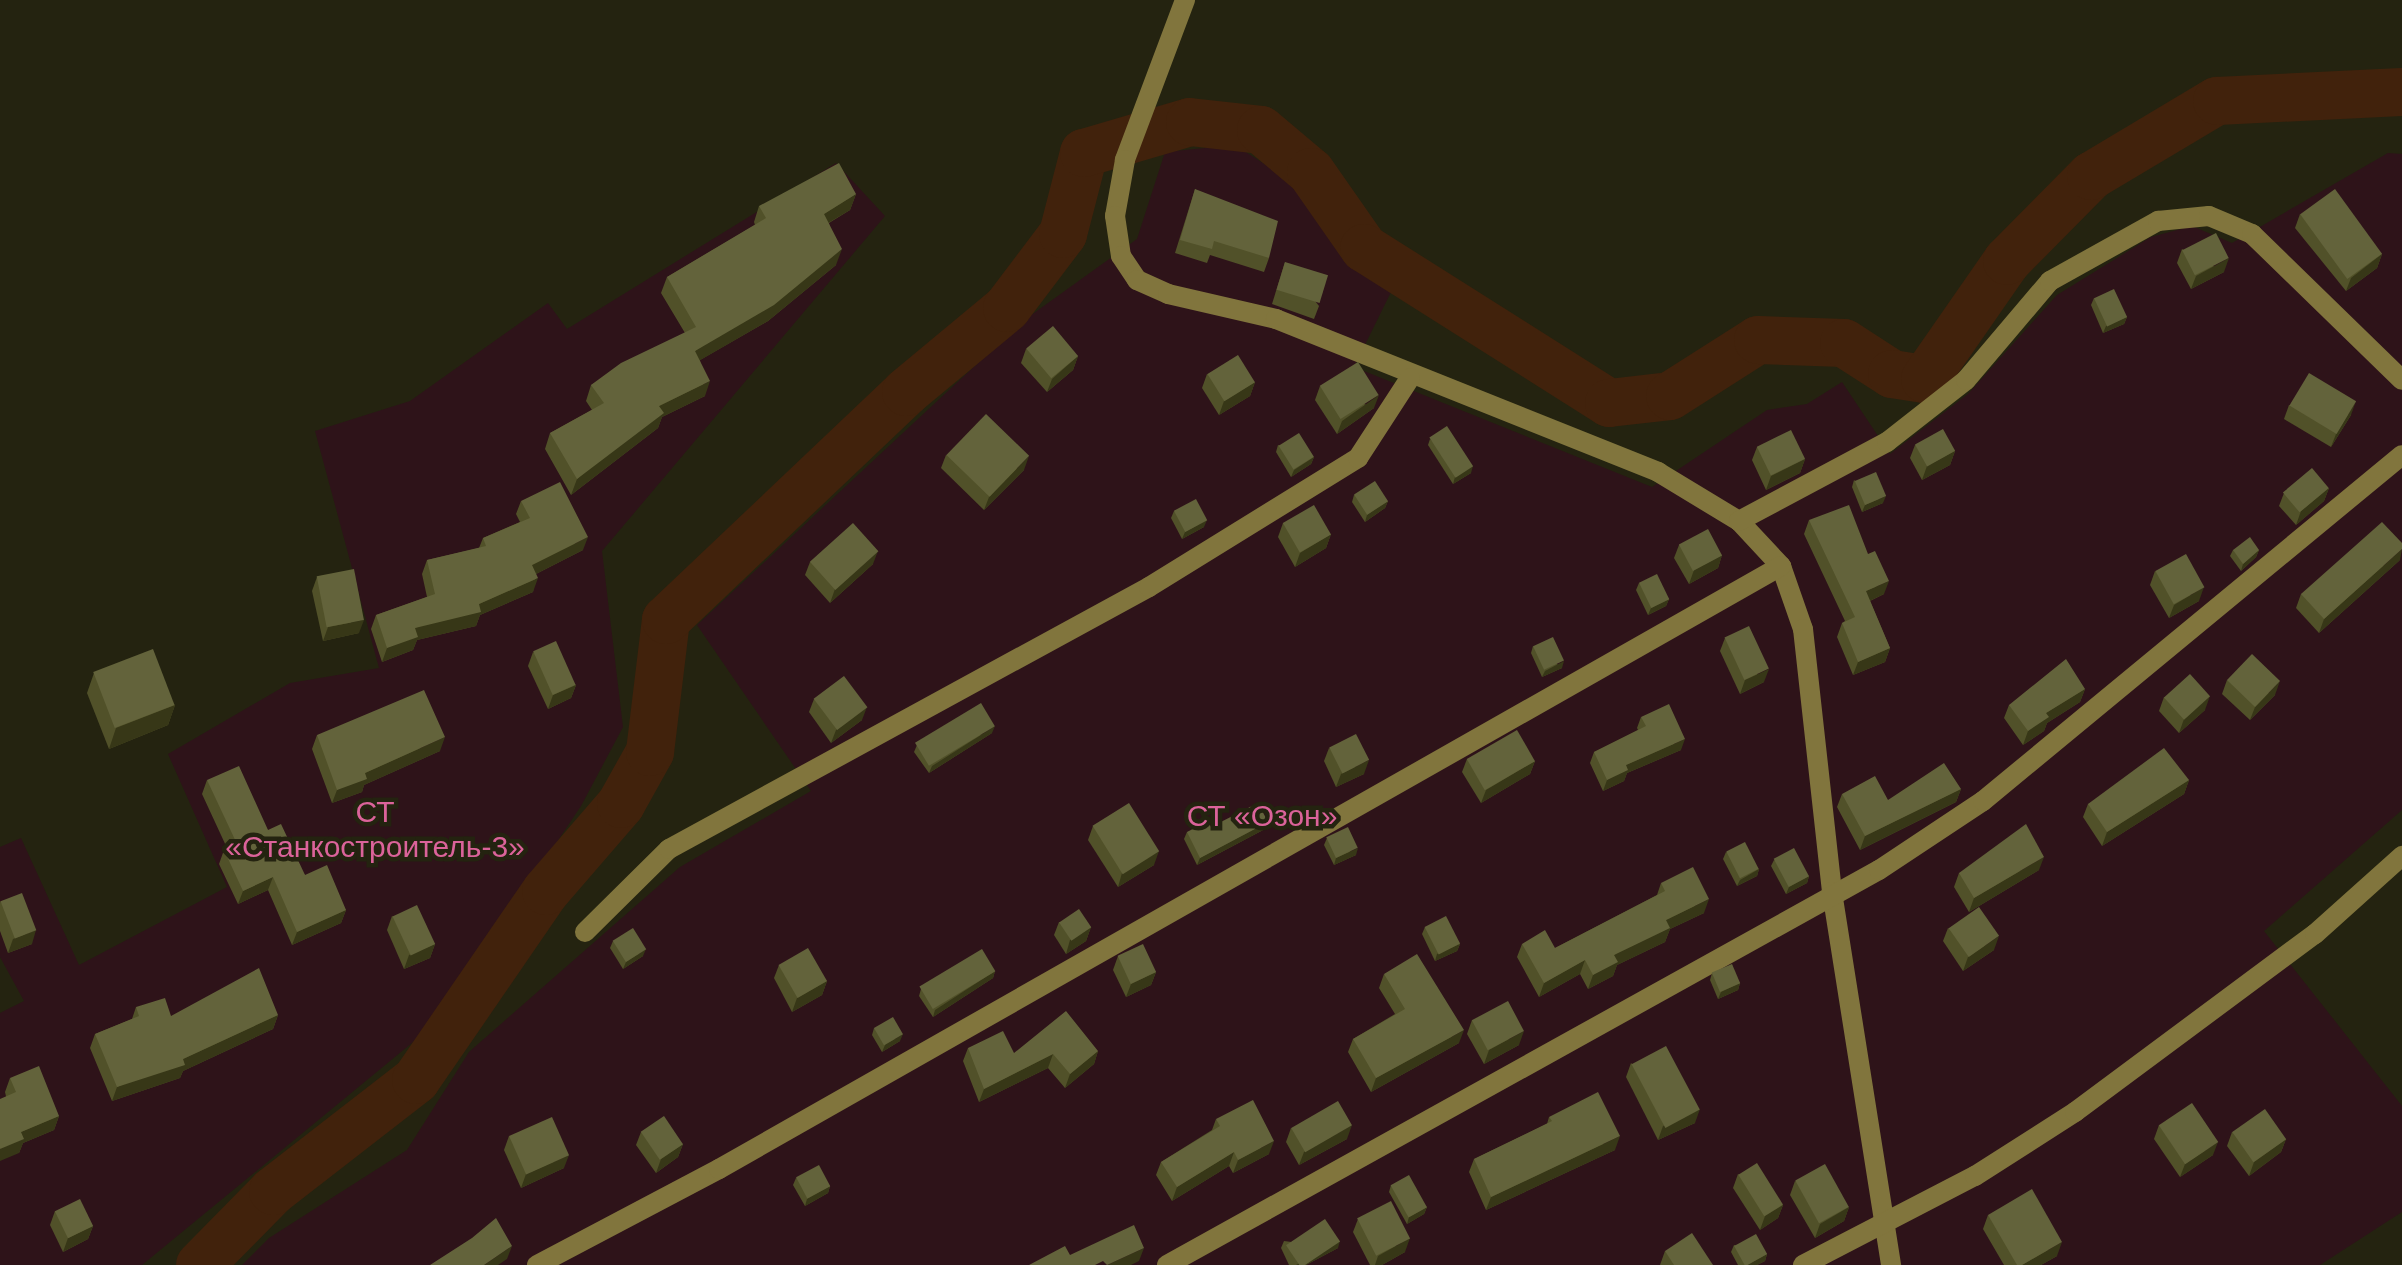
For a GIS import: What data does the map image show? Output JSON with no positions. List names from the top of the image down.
{
  "parks": ["СТ «Станкостроитель-3»", "СТ «Озон»"]
}
